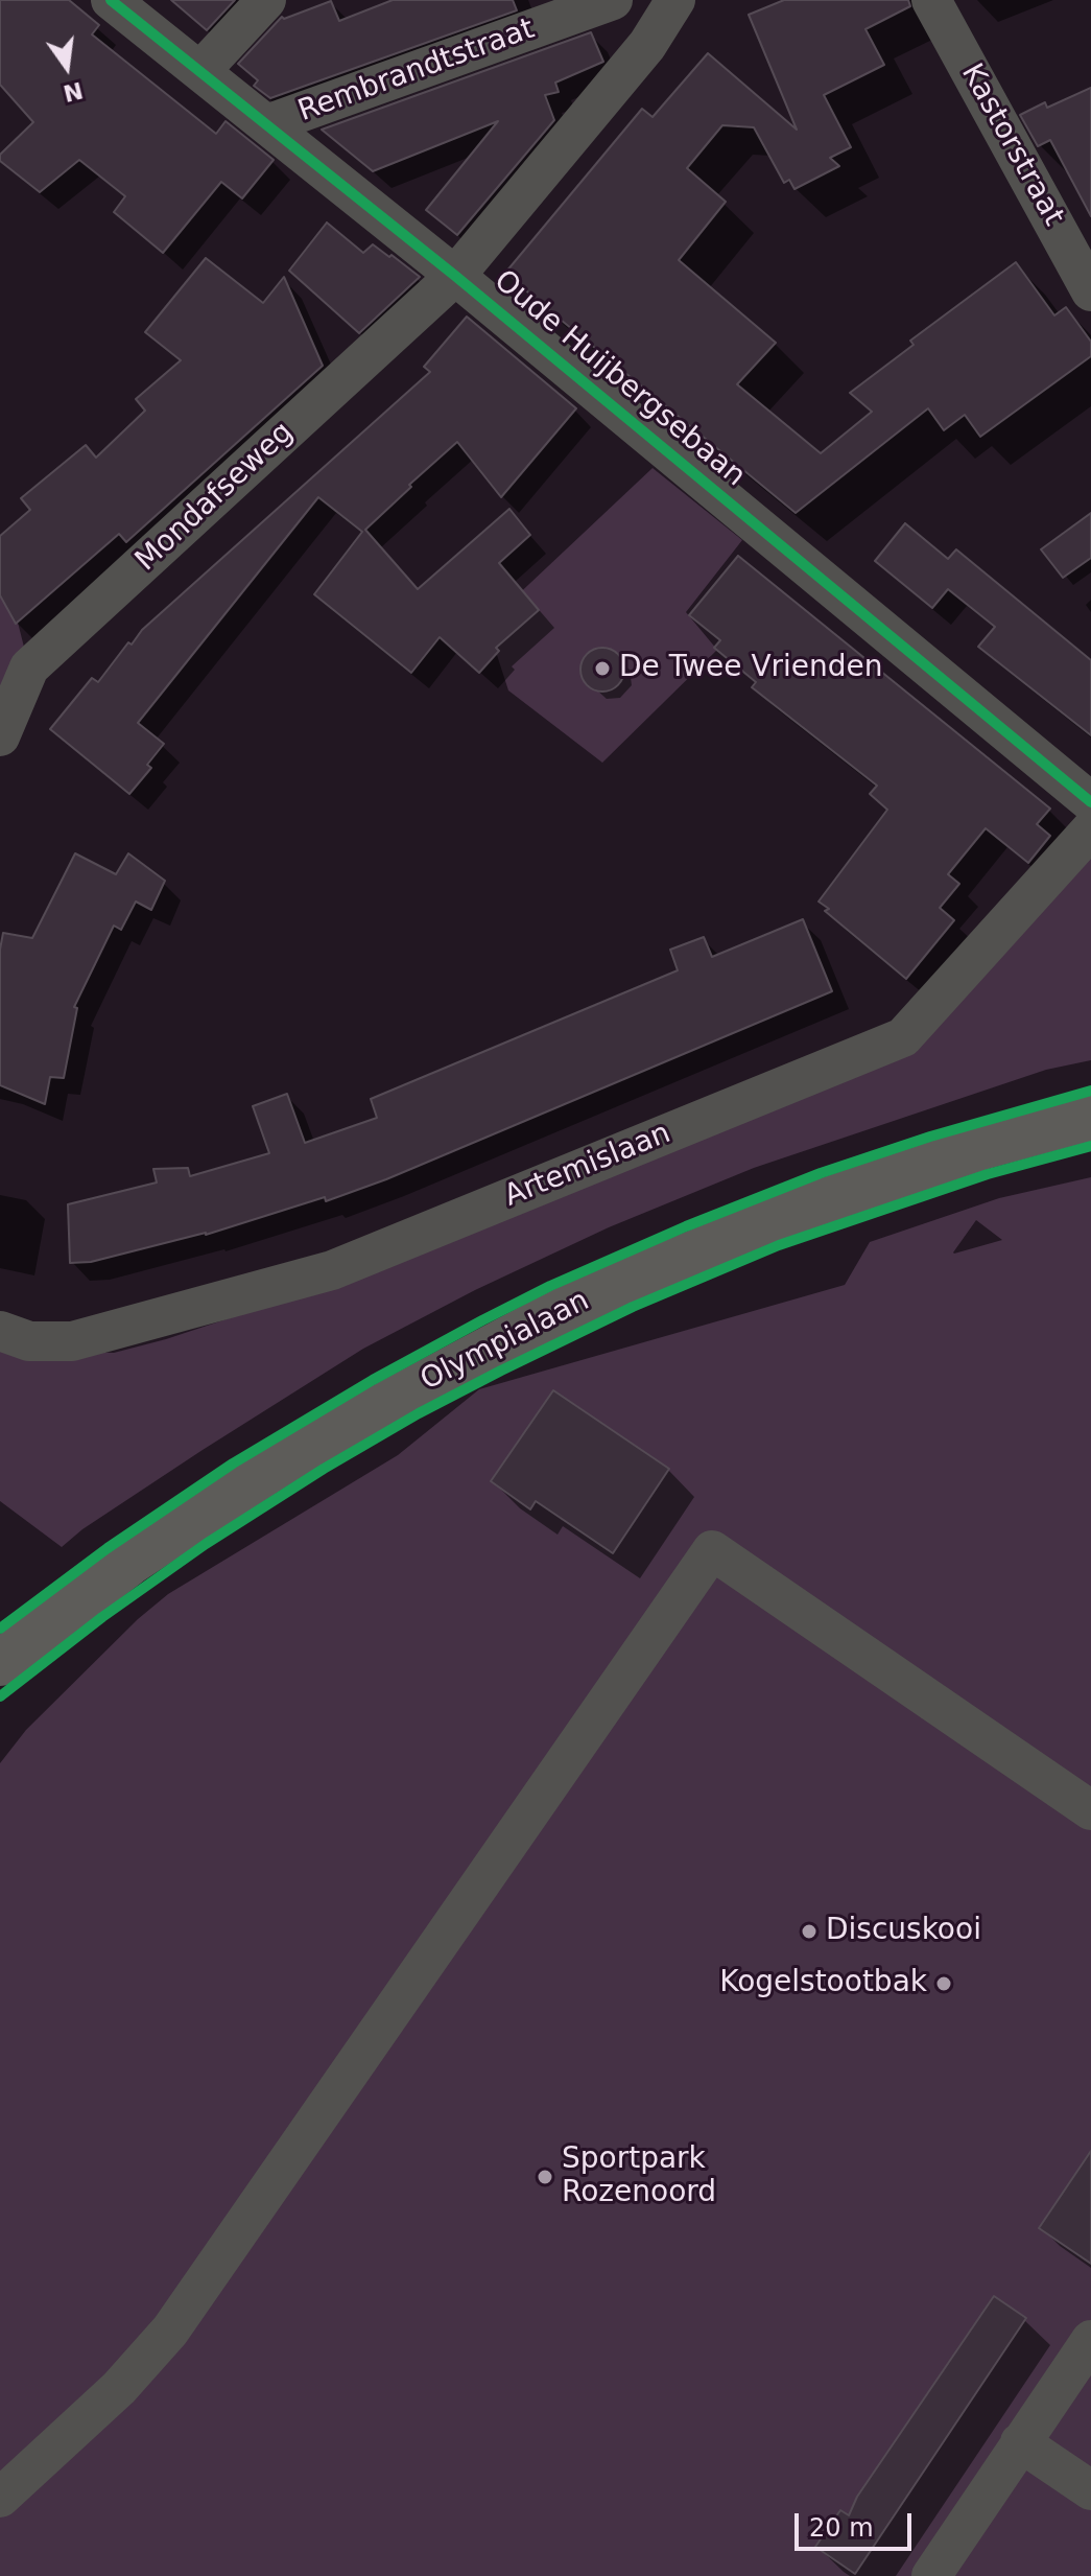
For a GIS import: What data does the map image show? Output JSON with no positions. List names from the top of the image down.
{
  "streets": {
    "main road": ["Olympialaan"],
    "street": [
      "Rembrandtstraat",
      "Kastorstraat",
      "Oude Huijbergsebaan",
      "Mondafseweg",
      "Artemislaan"
    ]
  },
  "crossings": [
    ["Rembrandtstraat", "Oude Huijbergsebaan"],
    ["Oude Huijbergsebaan", "Mondafseweg"]
  ],
  "places": [
    "De Twee Vrienden",
    "Discuskooi",
    "Kogelstootbak",
    "Sportpark Rozenoord"
  ],
  "scale_bar": "20 m",
  "north": "bottom"
}
